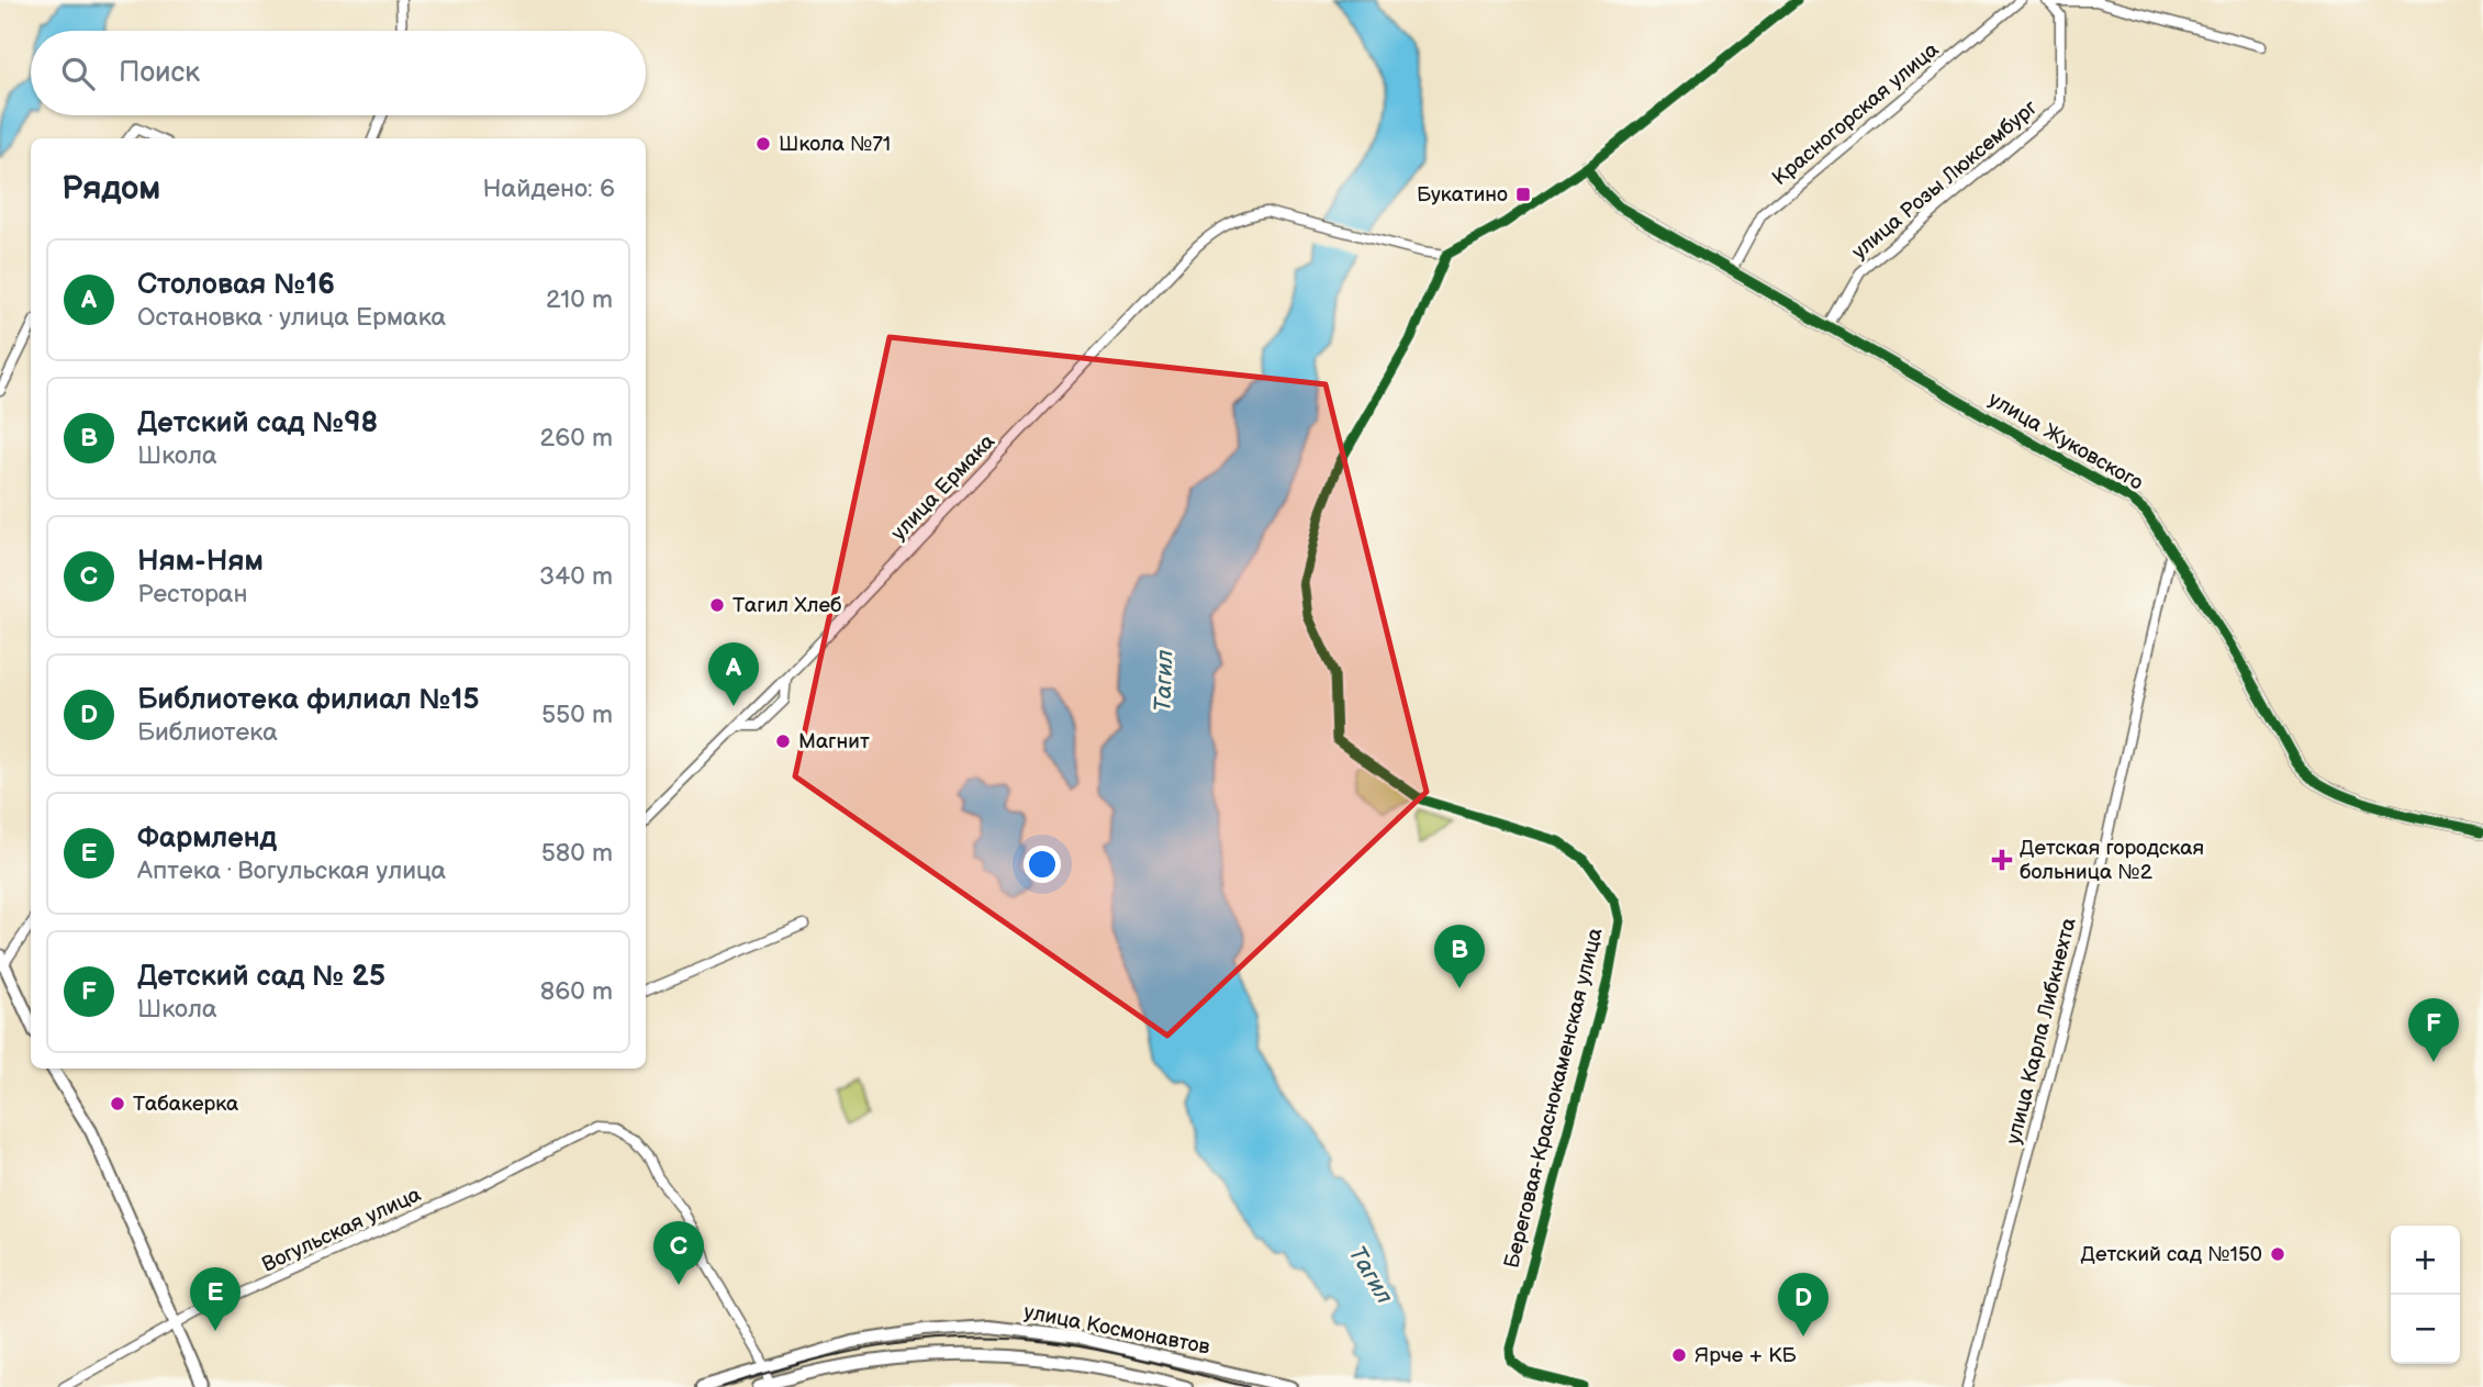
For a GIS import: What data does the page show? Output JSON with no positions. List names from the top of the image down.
{
  "streets": {
    "street": [
      "Красногорская улица",
      "улица Розы Люксембург",
      "улица Жуковского",
      "улица Ермака",
      "улица Карла Либкнехта",
      "Береговая-Краснокаменская улица",
      "Вогульская улица",
      "улица Космонавтов"
    ]
  },
  "crossings": [
    ["Красногорская улица", "улица Жуковского"],
    ["улица Розы Люксембург", "улица Жуковского"],
    ["улица Жуковского", "улица Карла Либкнехта"],
    ["улица Ермака", "Береговая-Краснокаменская улица"],
    ["Вогульская улица", "улица Космонавтов"]
  ],
  "water": ["Тагил"],
  "places": {
    "other": [
      "Школа №71",
      "Тагил Хлеб",
      "Магнит",
      "Табакерка",
      "Детский сад №150",
      "Ярче + КБ"
    ],
    "transit": ["Букатино"],
    "health": ["Детская городская больница №2"]
  },
  "page": {
    "search": "Поиск",
    "heading": ["Рядом", "Найдено: 6"],
    "list": [
      {
        "mark": "A",
        "name": "Столовая №16",
        "note": "Остановка · улица Ермака",
        "value": "210 m"
      },
      {
        "mark": "B",
        "name": "Детский сад №98",
        "note": "Школа",
        "value": "260 m"
      },
      {
        "mark": "C",
        "name": "Ням-Ням",
        "note": "Ресторан",
        "value": "340 m"
      },
      {
        "mark": "D",
        "name": "Библиотека филиал №15",
        "note": "Библиотека",
        "value": "550 m"
      },
      {
        "mark": "E",
        "name": "Фармленд",
        "note": "Аптека · Вогульская улица",
        "value": "580 m"
      },
      {
        "mark": "F",
        "name": "Детский сад № 25",
        "note": "Школа",
        "value": "860 m"
      }
    ],
    "pins": [
      "A",
      "B",
      "F",
      "C",
      "E",
      "D"
    ],
    "map_buttons": ["+", "−"]
  }
}
